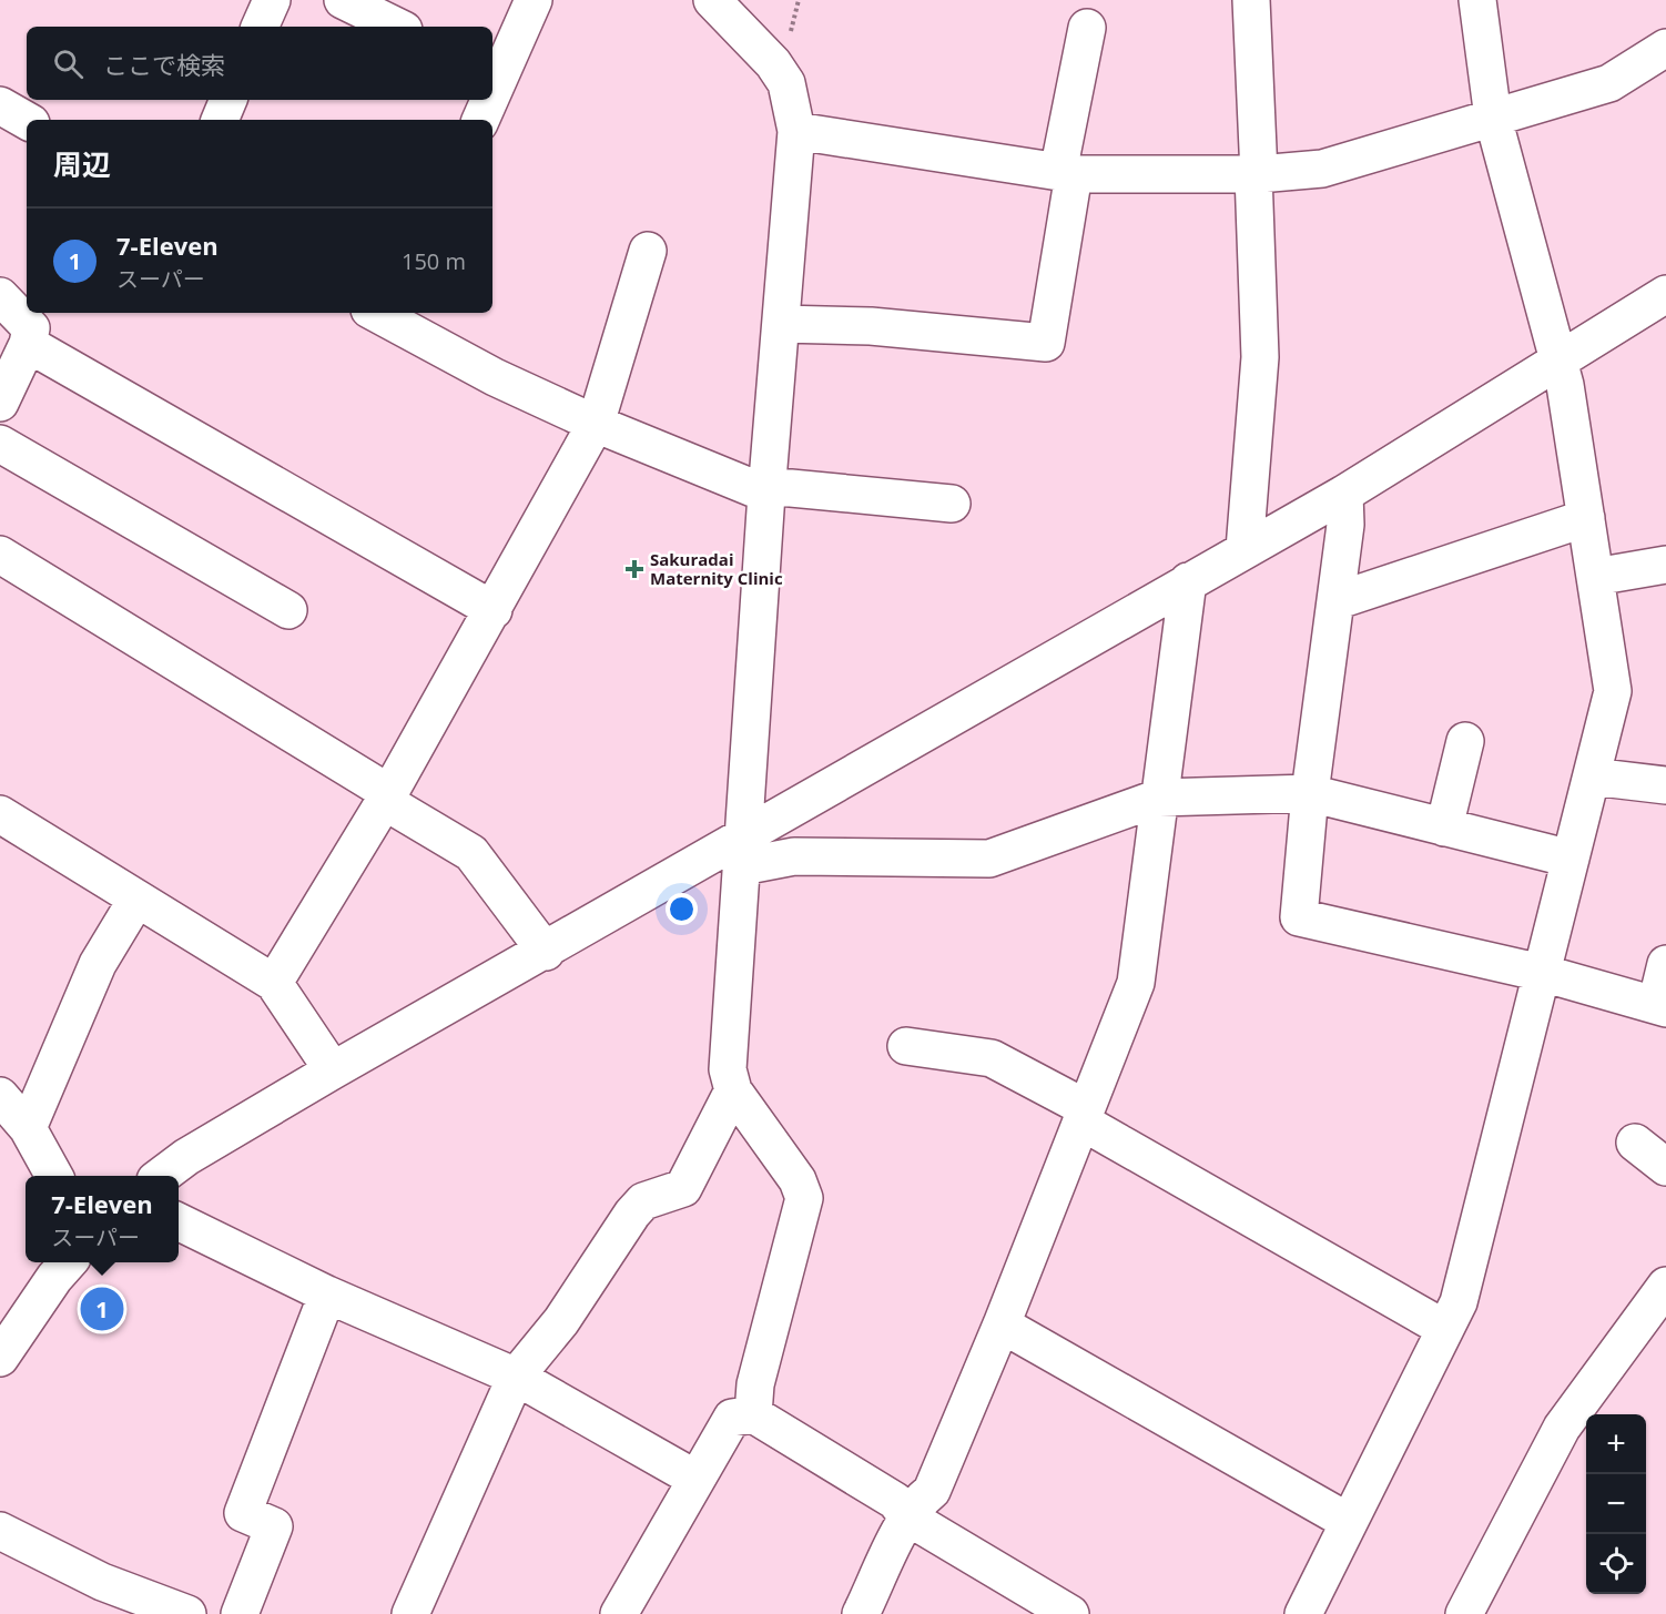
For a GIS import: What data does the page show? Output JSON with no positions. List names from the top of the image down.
{
  "places": {
    "health": ["Sakuradai Maternity Clinic"]
  },
  "page": {
    "search": "ここで検索",
    "heading": "周辺",
    "list": [
      {
        "mark": "1",
        "name": "7-Eleven",
        "note": "スーパー",
        "value": "150 m"
      }
    ],
    "popup": ["7-Eleven", "スーパー"],
    "pins": "1",
    "map_buttons": ["+", "−"]
  }
}
